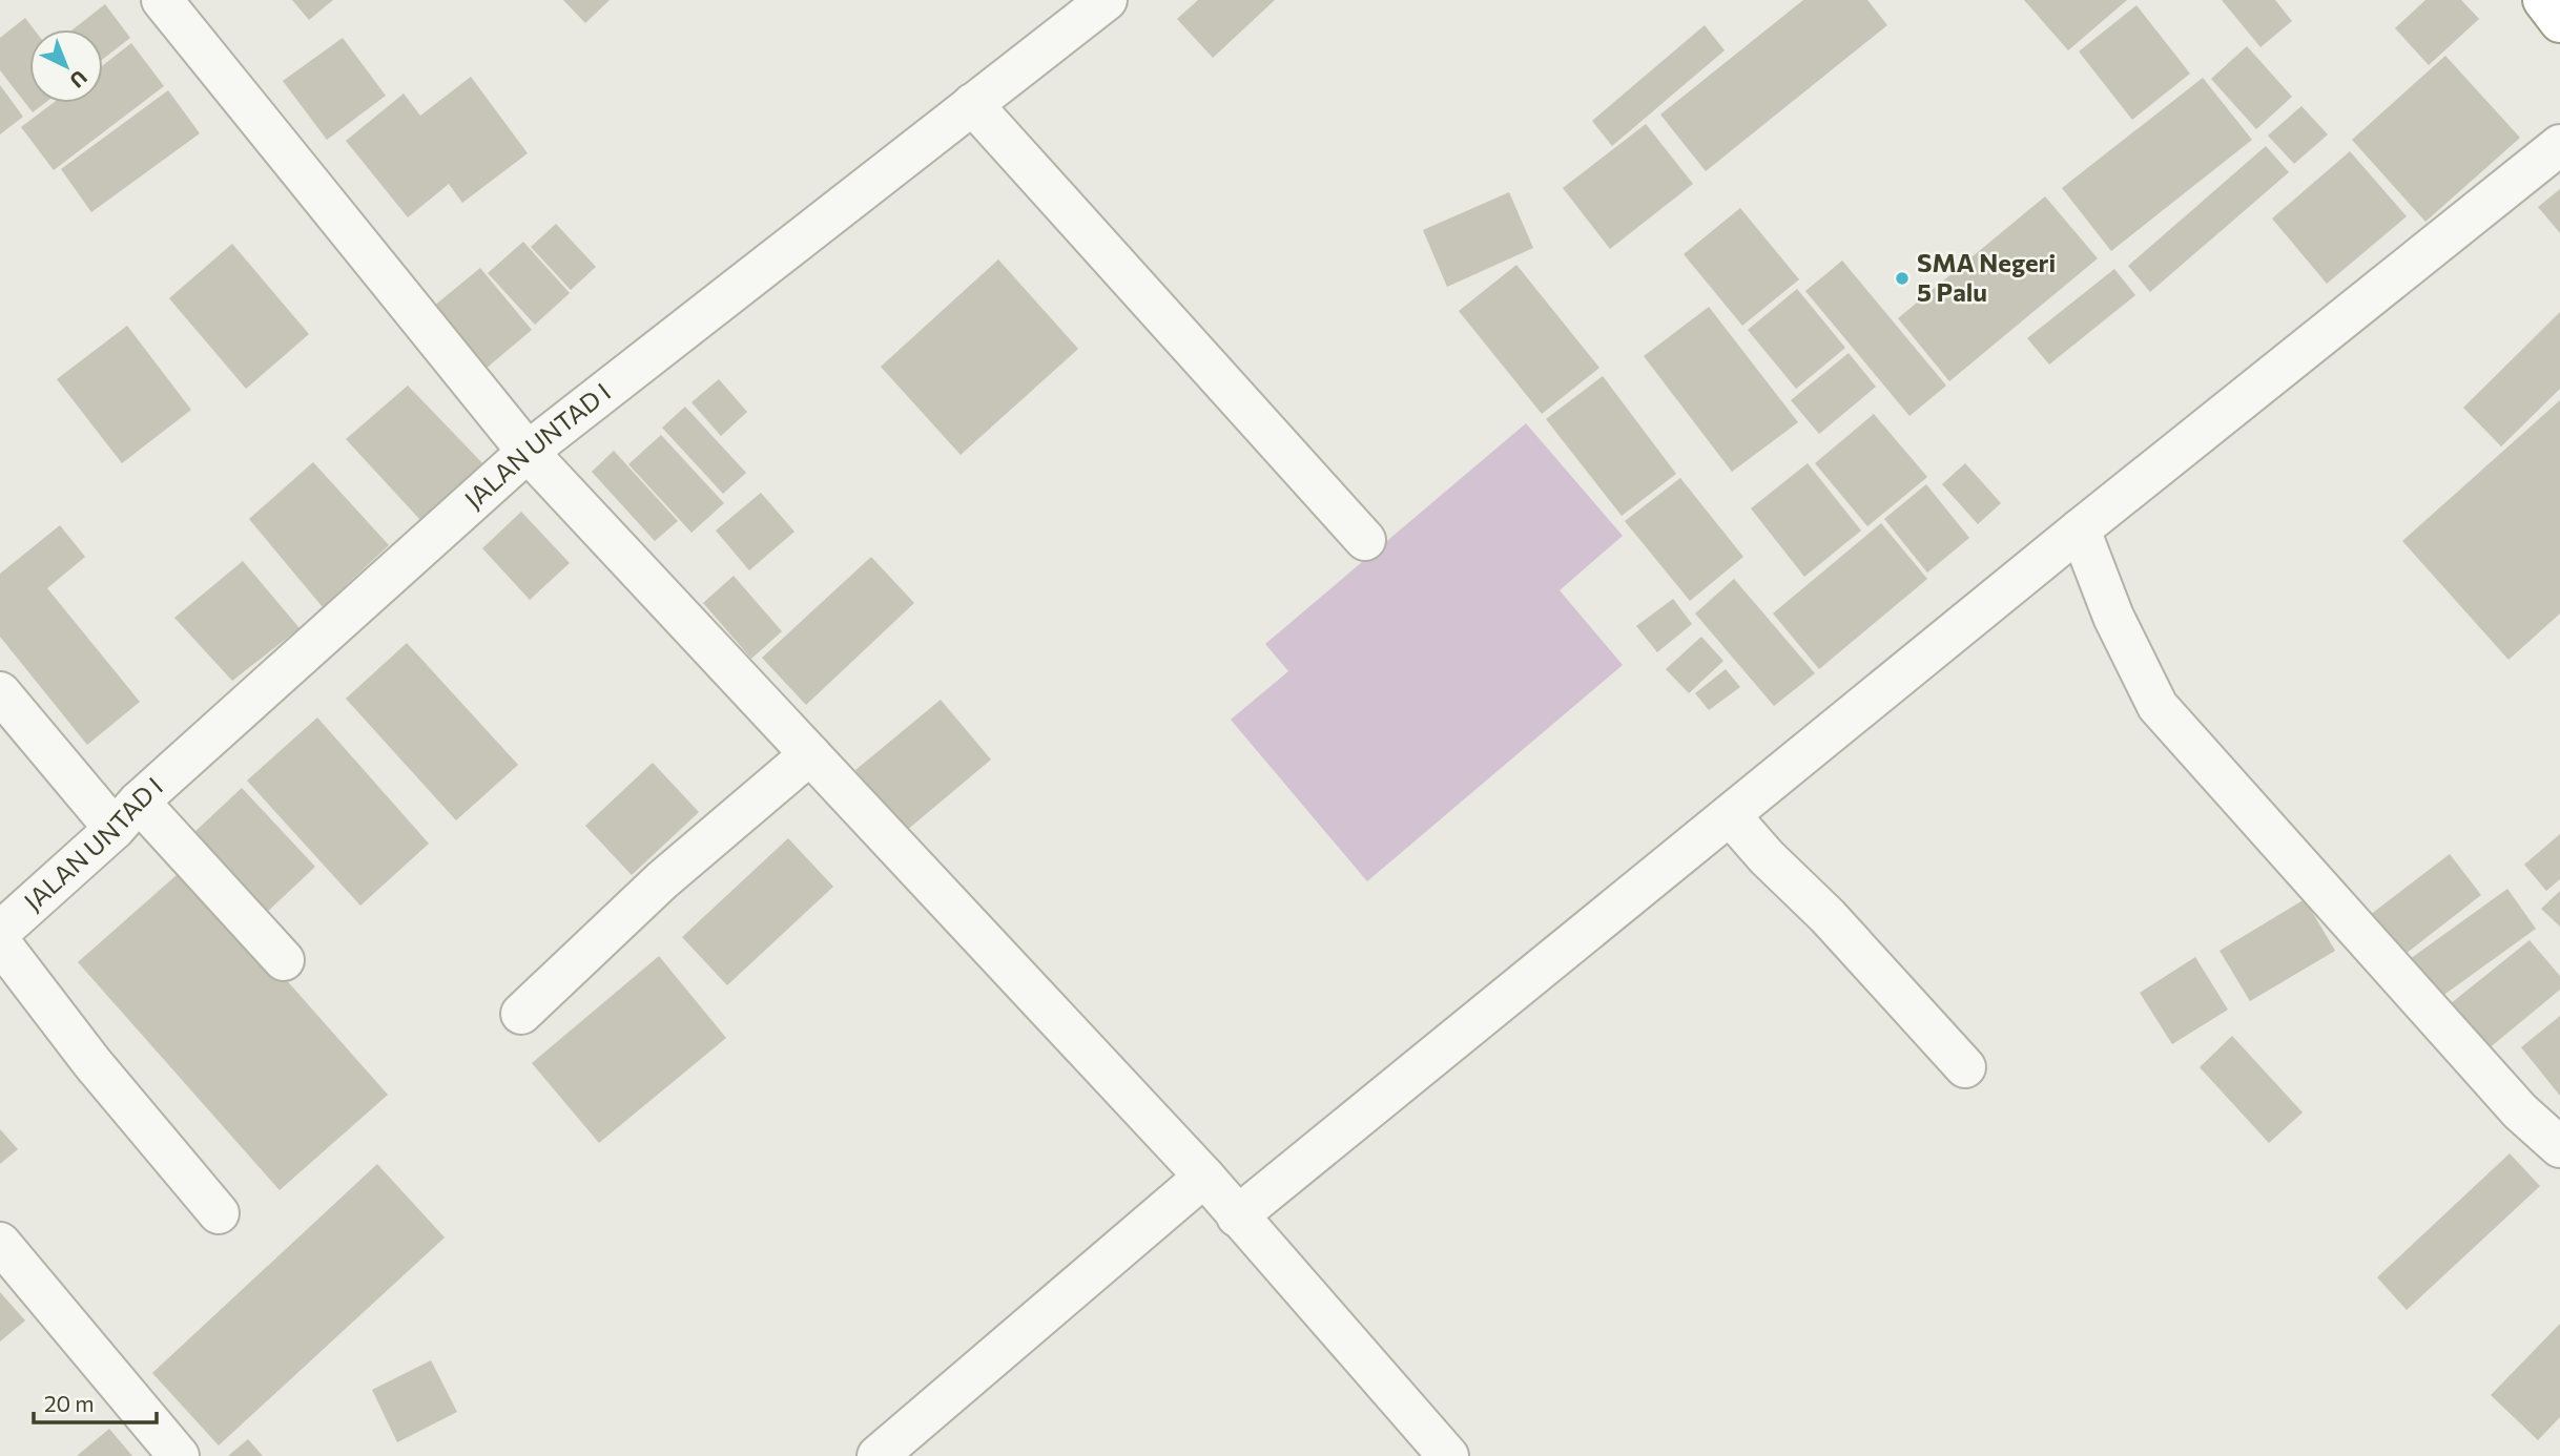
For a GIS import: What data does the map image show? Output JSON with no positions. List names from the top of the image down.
{
  "streets": {
    "street": ["JALAN UNTAD I"]
  },
  "places": ["SMA Negeri 5 Palu"],
  "scale_bar": "20 m",
  "north": "bottom right"
}
